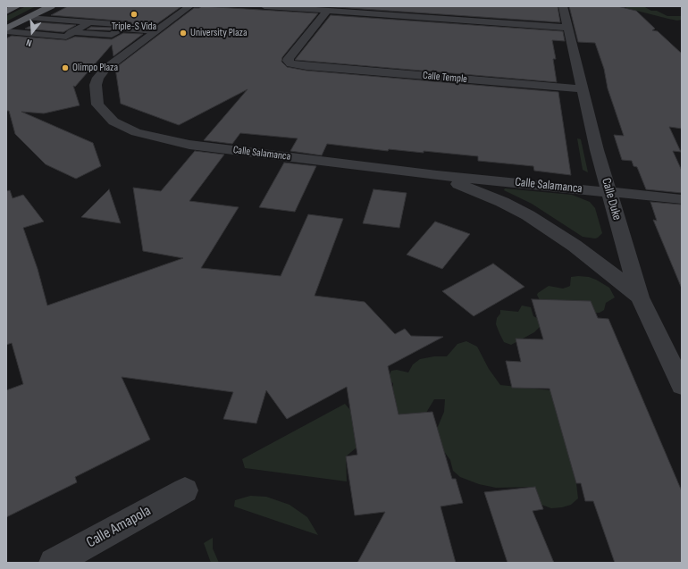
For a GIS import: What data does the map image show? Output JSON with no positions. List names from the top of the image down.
{
  "streets": {
    "street": [
      "Calle Temple",
      "Calle Salamanca",
      "Calle Duke",
      "Calle Amapola"
    ]
  },
  "crossings": [
    ["Calle Temple", "Calle Duke"],
    ["Calle Salamanca", "Calle Duke"]
  ],
  "places": ["Triple-S Vida", "University Plaza", "Olimpo Plaza"],
  "north": "bottom"
}
